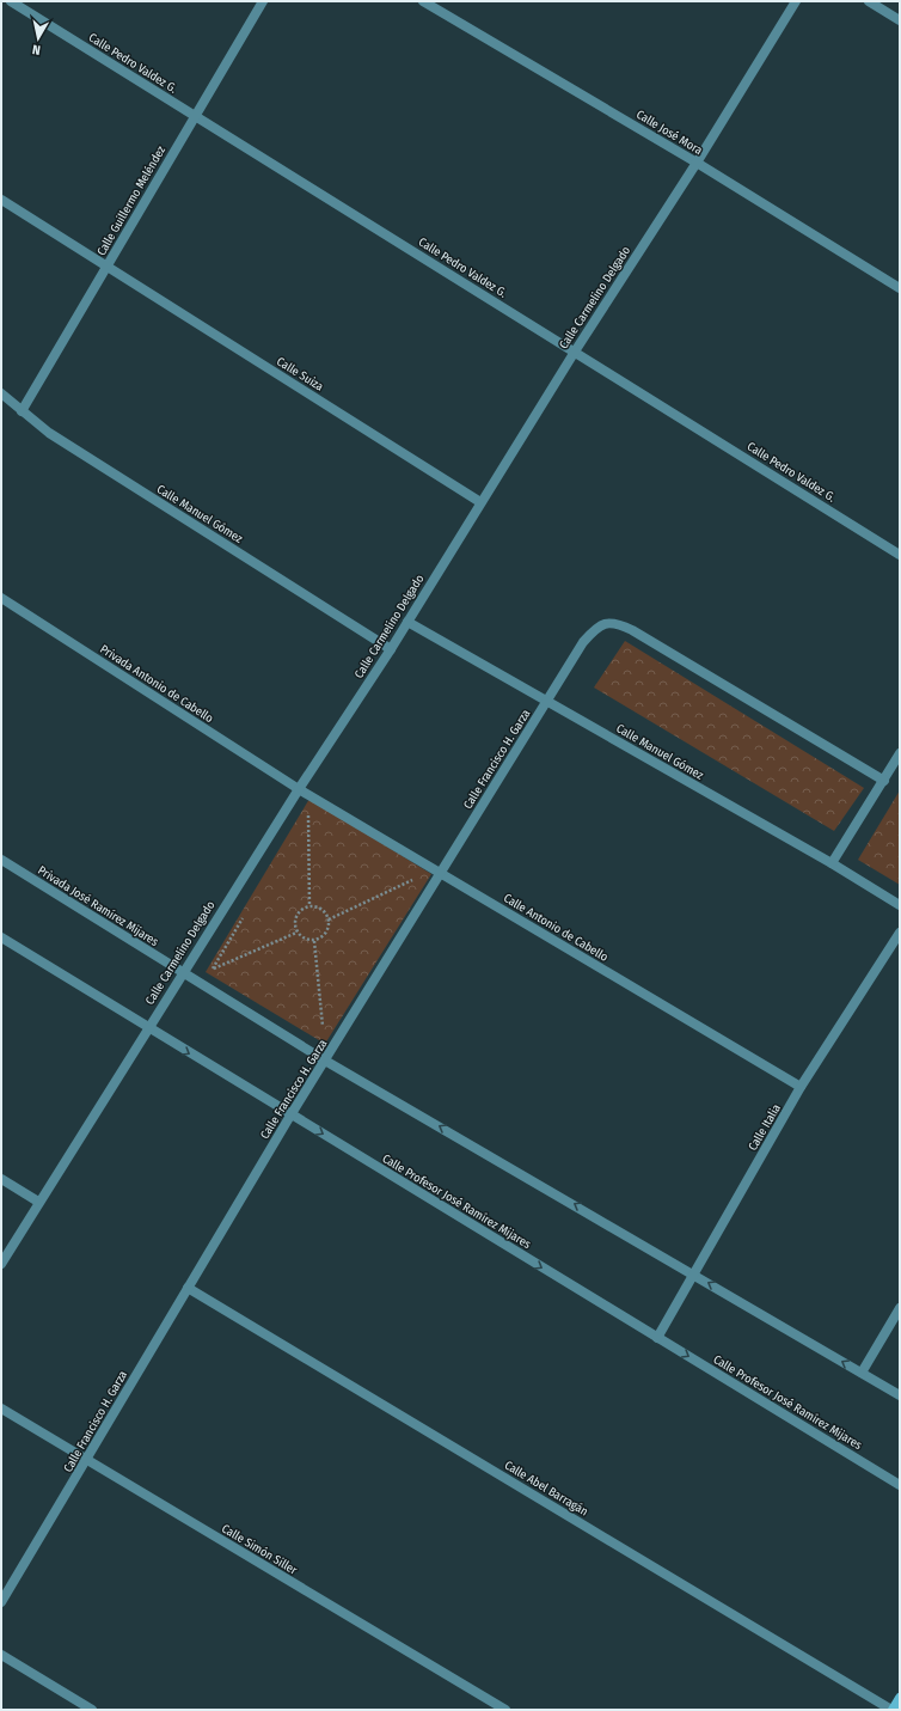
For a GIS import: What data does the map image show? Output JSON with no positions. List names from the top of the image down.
{
  "streets": {
    "street": [
      "Calle Pedro Valdez G.",
      "Calle José Mora",
      "Calle Guillermo Meléndez",
      "Calle Carmelino Delgado",
      "Calle Suiza",
      "Calle Manuel Gómez",
      "Privada Antonio de Cabello",
      "Calle Francisco H. Garza",
      "Privada José Ramírez Mijares",
      "Calle Antonio de Cabello",
      "Calle Italia",
      "Calle Profesor José Ramírez Mijares",
      "Calle Abel Barragán",
      "Calle Simón Siller"
    ]
  },
  "crossings": [
    ["Calle Pedro Valdez G.", "Calle Guillermo Meléndez"],
    ["Calle Pedro Valdez G.", "Calle Carmelino Delgado"],
    ["Calle José Mora", "Calle Carmelino Delgado"],
    ["Calle Guillermo Meléndez", "Calle Suiza"],
    ["Calle Guillermo Meléndez", "Calle Manuel Gómez"],
    ["Calle Carmelino Delgado", "Calle Suiza"],
    ["Calle Carmelino Delgado", "Calle Manuel Gómez"],
    ["Calle Carmelino Delgado", "Privada Antonio de Cabello"],
    ["Calle Carmelino Delgado", "Privada José Ramírez Mijares"],
    ["Calle Carmelino Delgado", "Calle Antonio de Cabello"],
    ["Calle Carmelino Delgado", "Calle Profesor José Ramírez Mijares"],
    ["Calle Manuel Gómez", "Calle Francisco H. Garza"],
    ["Privada Antonio de Cabello", "Calle Antonio de Cabello"],
    ["Calle Francisco H. Garza", "Calle Antonio de Cabello"],
    ["Calle Francisco H. Garza", "Calle Profesor José Ramírez Mijares"],
    ["Calle Francisco H. Garza", "Calle Abel Barragán"],
    ["Calle Francisco H. Garza", "Calle Simón Siller"],
    ["Calle Antonio de Cabello", "Calle Italia"],
    ["Calle Italia", "Calle Profesor José Ramírez Mijares"]
  ],
  "north": "bottom"
}
